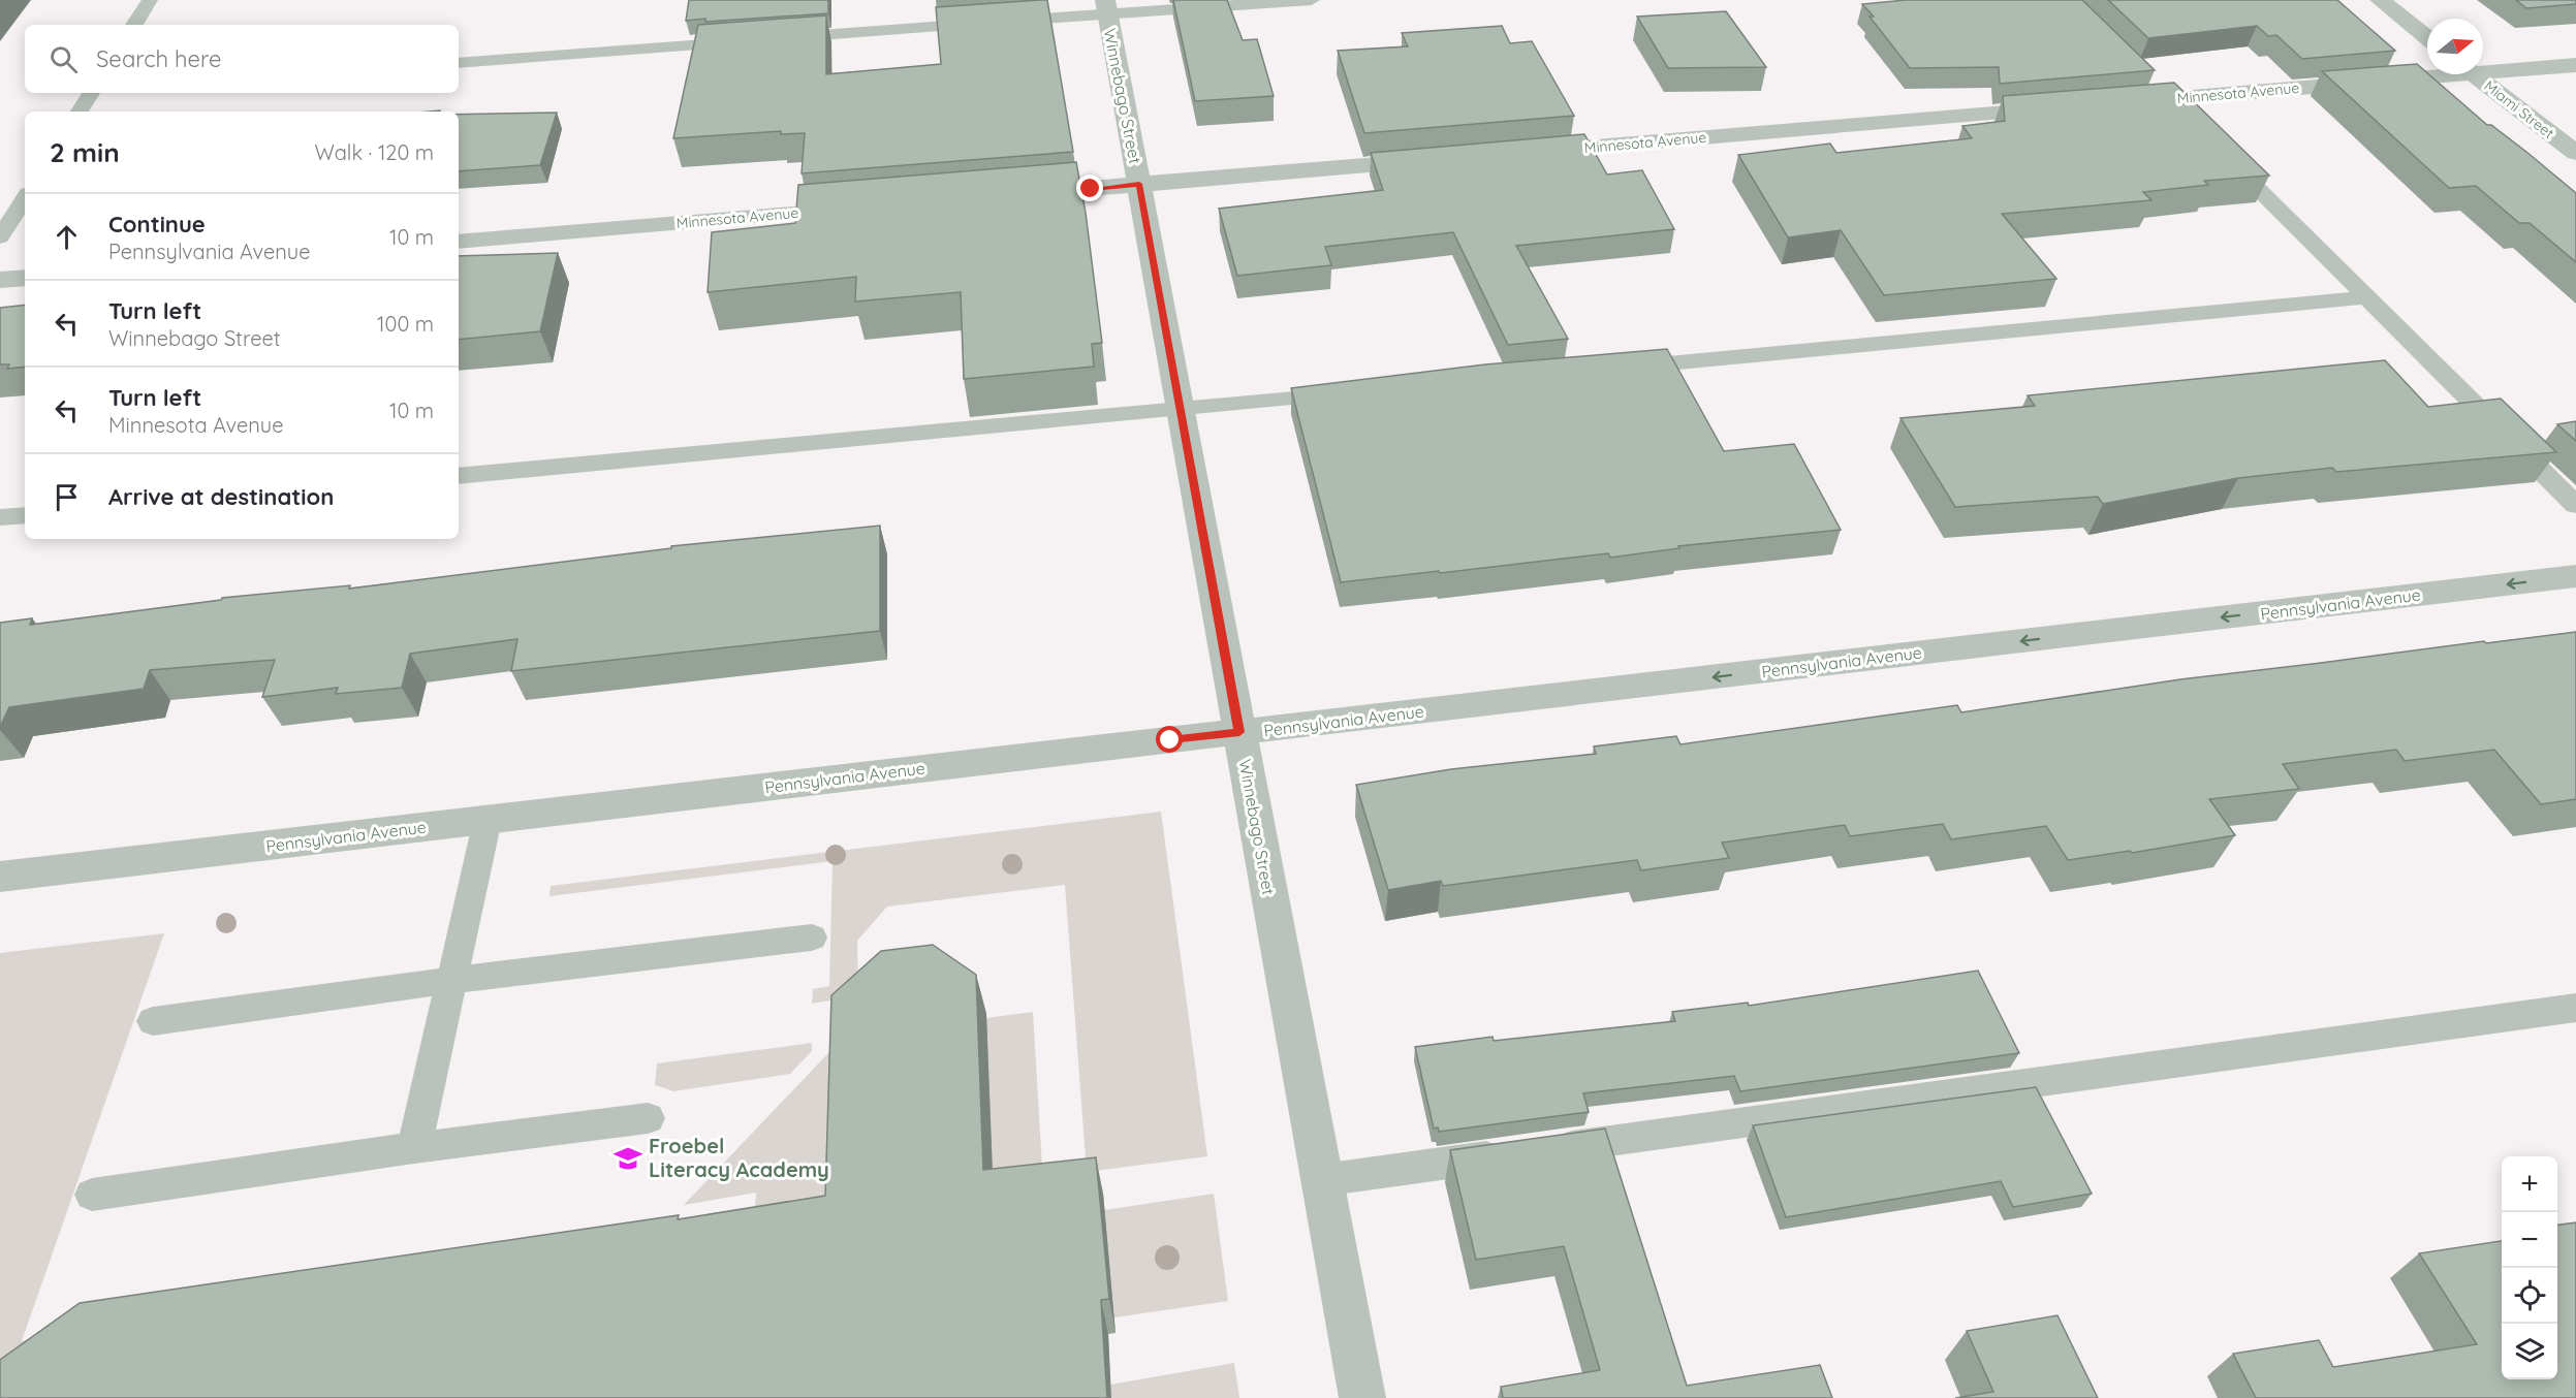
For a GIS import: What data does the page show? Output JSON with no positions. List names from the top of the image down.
{
  "streets": {
    "street": [
      "Minnesota Avenue",
      "Winnebago Street",
      "Miami Street",
      "Pennsylvania Avenue"
    ]
  },
  "crossings": [
    ["Winnebago Street", "Pennsylvania Avenue"]
  ],
  "one_way": ["Pennsylvania Avenue"],
  "places": {
    "school or university": ["Froebel Literacy Academy"]
  },
  "north": "right",
  "page": {
    "search": "Search here",
    "heading": ["2 min", "Walk · 120 m"],
    "list": [
      ["Continue", "Pennsylvania Avenue", "10 m"],
      ["Turn left", "Winnebago Street", "100 m"],
      ["Turn left", "Minnesota Avenue", "10 m"],
      "Arrive at destination"
    ],
    "map_buttons": ["+", "−"]
  }
}
